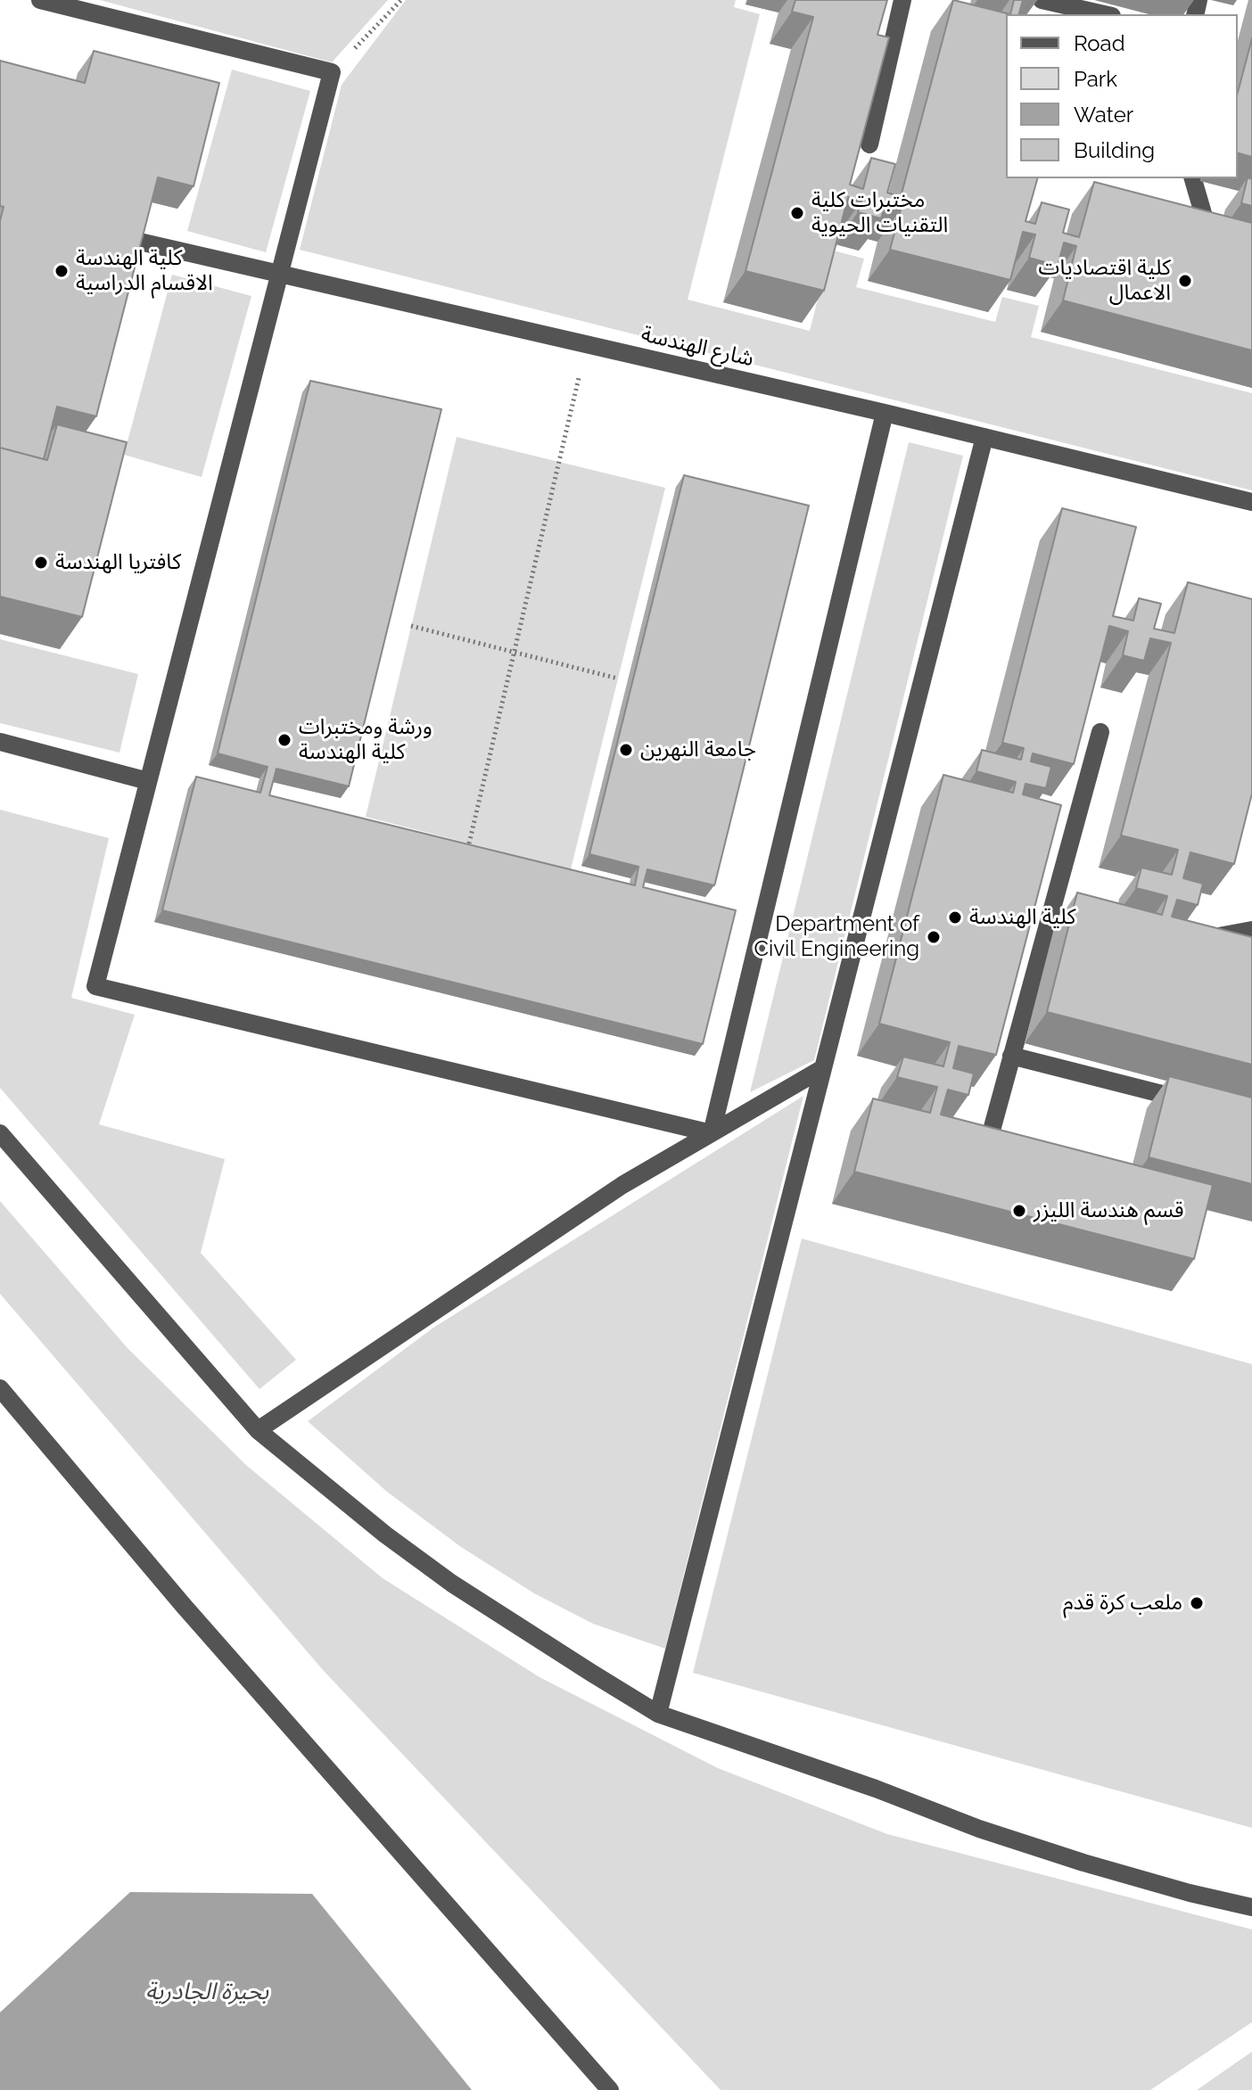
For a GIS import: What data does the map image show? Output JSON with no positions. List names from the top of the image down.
{
  "streets": {
    "street": ["شارع الهندسة"]
  },
  "water": ["بحيرة الجادرية"],
  "places": [
    "مختبرات كلية التقنيات الحيوية",
    "كلية الهندسة الاقسام الدراسية",
    "كلية اقتصاديات الاعمال",
    "كافتريا الهندسة",
    "ورشة ومختبرات كلية الهندسة",
    "جامعة النهرين",
    "كلية الهندسة",
    "Department of Civil Engineering",
    "قسم هندسة الليزر",
    "ملعب كرة قدم"
  ],
  "legend": [
    "Road",
    "Park",
    "Water",
    "Building"
  ]
}
